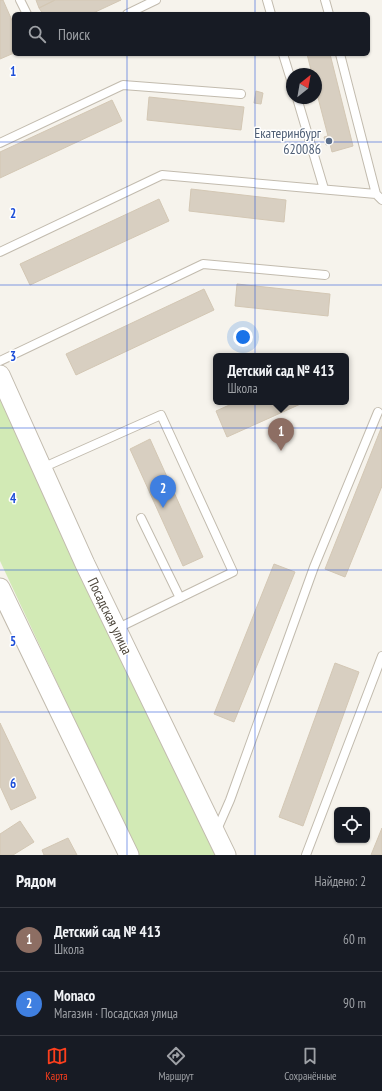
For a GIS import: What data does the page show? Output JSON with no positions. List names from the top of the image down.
{
  "streets": {
    "street": ["Посадская улица"]
  },
  "places": ["Екатеринбург 620086"],
  "north": "top right",
  "page": {
    "search": "Поиск",
    "popup": ["Детский сад № 413", "Школа"],
    "pins": ["1", "2"],
    "heading": ["Рядом", "Найдено: 2"],
    "list": [
      {
        "mark": "1",
        "name": "Детский сад № 413",
        "note": "Школа",
        "value": "60 m"
      },
      {
        "mark": "2",
        "name": "Monaco",
        "note": "Магазин · Посадская улица",
        "value": "90 m"
      }
    ],
    "nav": ["Карта", "Маршрут", "Сохранённые"]
  },
  "grid": {
    "rows": [
      "1",
      "2",
      "3",
      "4",
      "5",
      "6"
    ]
  }
}
